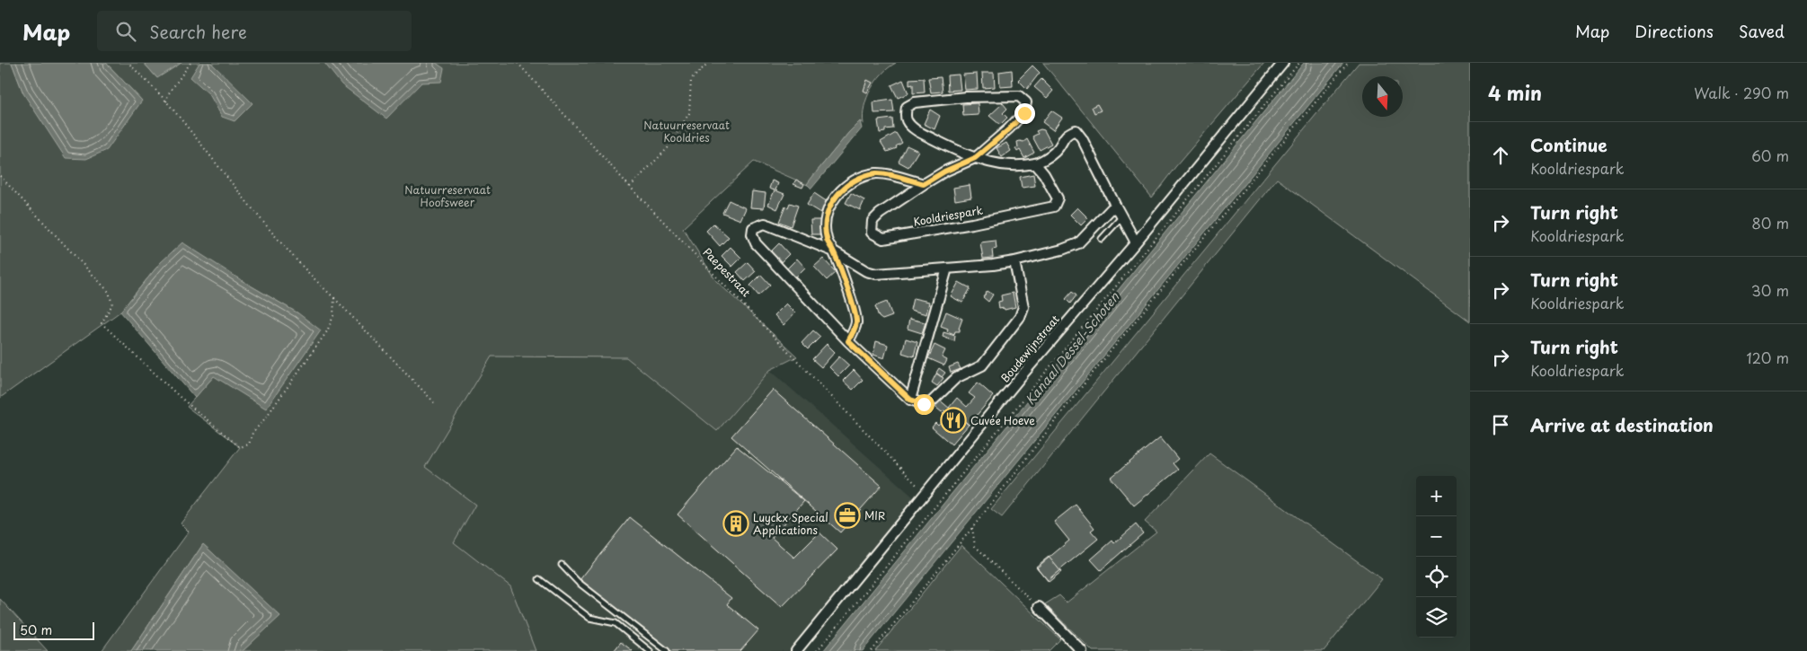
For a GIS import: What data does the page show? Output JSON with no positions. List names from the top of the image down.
{
  "streets": {
    "street": ["Kooldriespark", "Boudewijnstraat"],
    "path": ["Paepestraat"]
  },
  "crossings": [
    ["Kooldriespark", "Boudewijnstraat"],
    ["Paepestraat", "Boudewijnstraat"]
  ],
  "water": ["Kanaal Dessel-Schoten"],
  "parks": ["Natuurreservaat Kooldries", "Natuurreservaat Hoofsweer"],
  "places": {
    "restaurant": ["Cuvée Hoeve"],
    "office": ["MIR"],
    "building": ["Luyckx Special Applications"]
  },
  "scale_bar": "50 m",
  "north": "bottom",
  "page": {
    "header": "Map",
    "search": "Search here",
    "nav": ["Map", "Directions", "Saved"],
    "heading": ["4 min", "Walk · 290 m"],
    "list": [
      ["Continue", "Kooldriespark", "60 m"],
      ["Turn right", "Kooldriespark", "80 m"],
      ["Turn right", "Kooldriespark", "30 m"],
      ["Turn right", "Kooldriespark", "120 m"],
      "Arrive at destination"
    ],
    "map_buttons": ["+", "−"],
    "scale": "50 m"
  }
}
